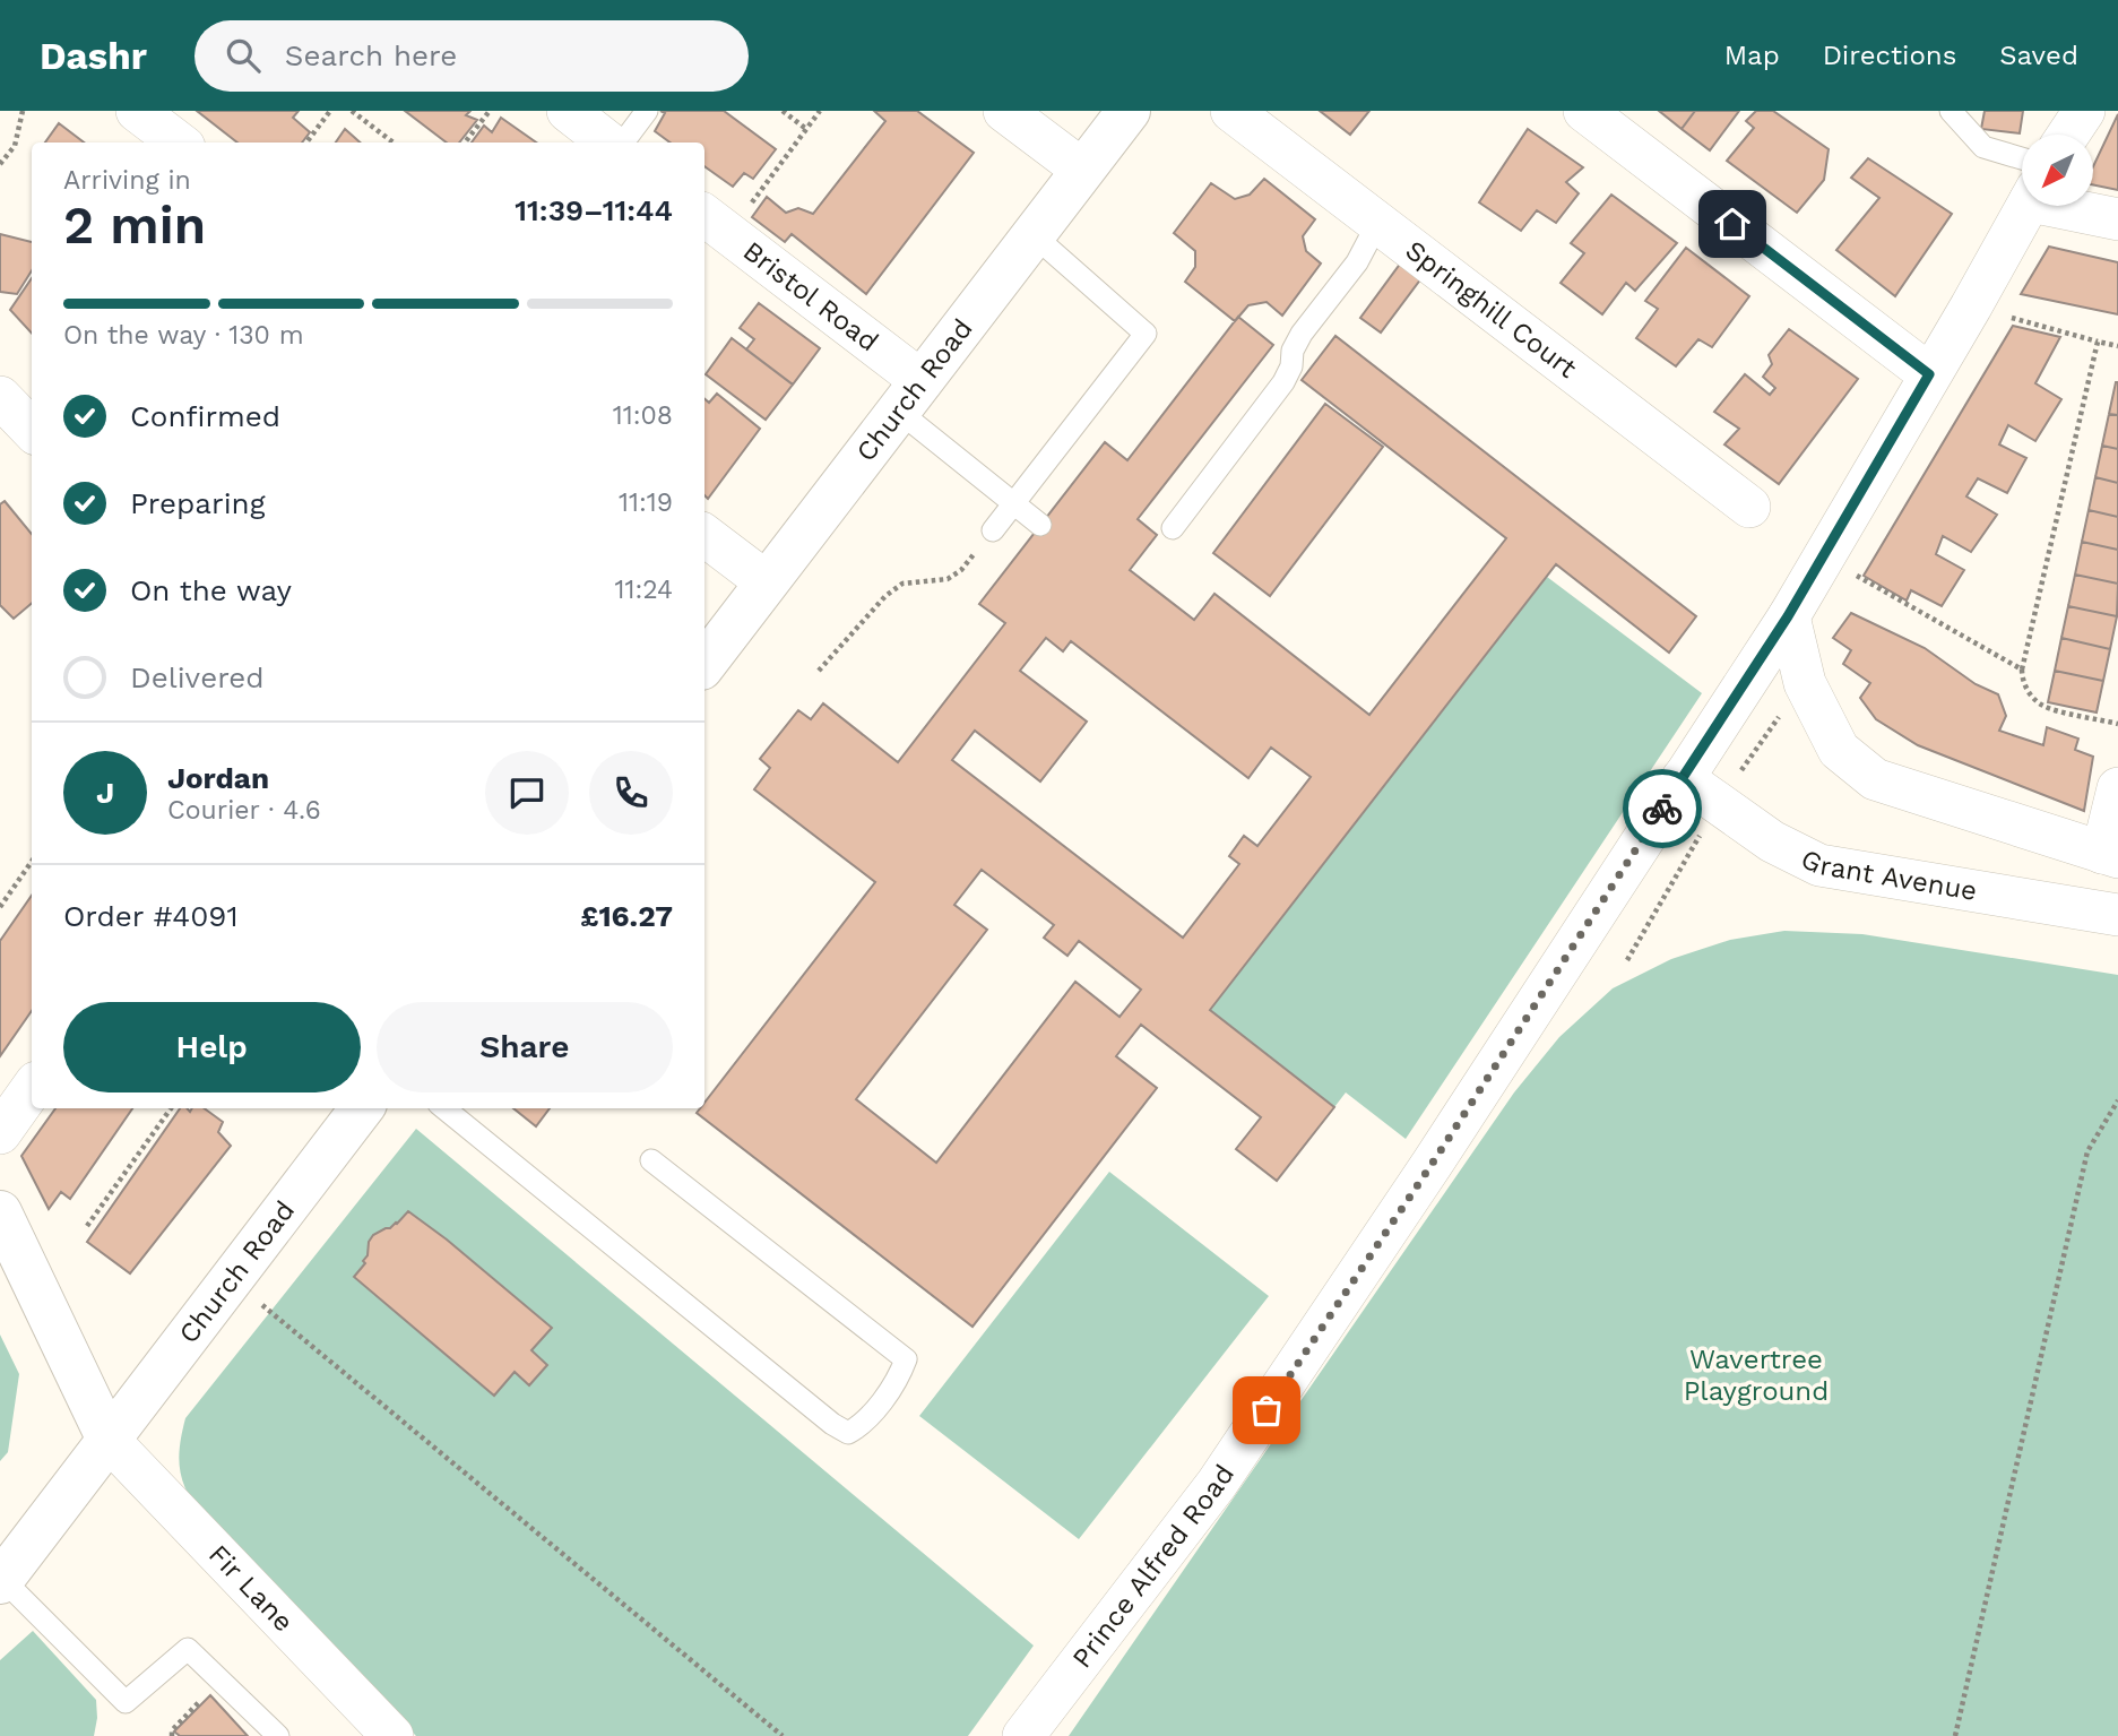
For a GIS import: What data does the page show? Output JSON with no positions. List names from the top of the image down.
{
  "streets": {
    "street": [
      "Bristol Road",
      "Springhill Court",
      "Church Road",
      "Grant Avenue",
      "Prince Alfred Road",
      "Fir Lane"
    ]
  },
  "crossings": [
    ["Bristol Road", "Church Road"],
    ["Church Road", "Fir Lane"],
    ["Grant Avenue", "Prince Alfred Road"]
  ],
  "parks": ["Wavertree Playground"],
  "north": "bottom left",
  "page": {
    "header": "Dashr",
    "search": "Search here",
    "nav": ["Map", "Directions", "Saved"],
    "heading": ["2 min", "Arriving in", "11:39–11:44"],
    "panel": [
      "Jordan",
      "Courier · 4.6",
      "Order #4091",
      "£16.27"
    ],
    "bar": "On the way · 130 m",
    "list": [
      ["Confirmed", "11:08"],
      ["Preparing", "11:19"],
      ["On the way", "11:24"],
      "Delivered"
    ],
    "round": "J",
    "buttons": ["Help", "Share"]
  }
}
